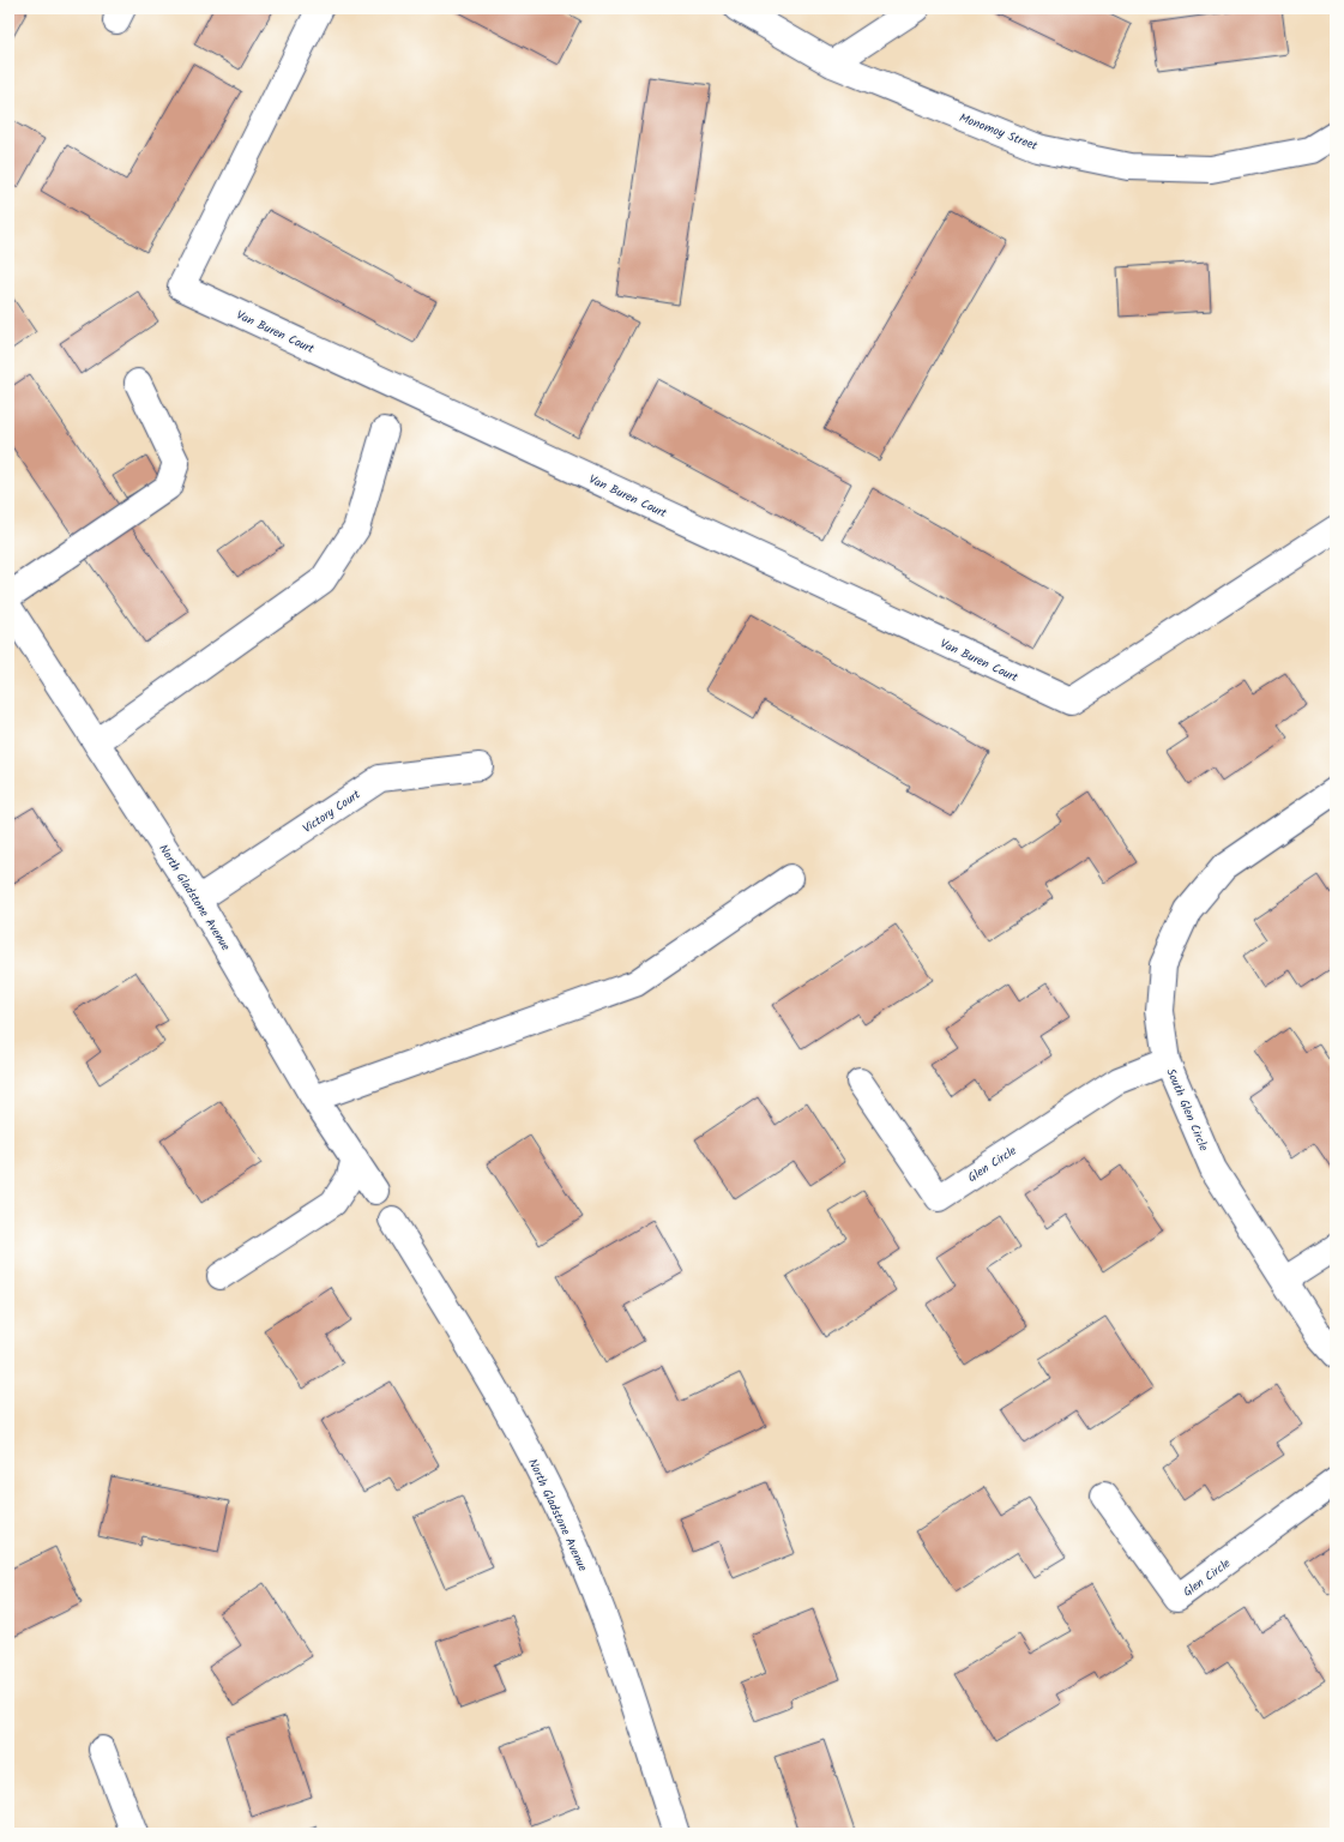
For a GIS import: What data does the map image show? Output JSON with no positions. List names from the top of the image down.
{
  "streets": {
    "street": [
      "Monomoy Street",
      "Van Buren Court",
      "Victory Court",
      "North Gladstone Avenue",
      "South Glen Circle",
      "Glen Circle"
    ]
  },
  "crossings": [
    ["Victory Court", "North Gladstone Avenue"],
    ["South Glen Circle", "Glen Circle"]
  ]
}
